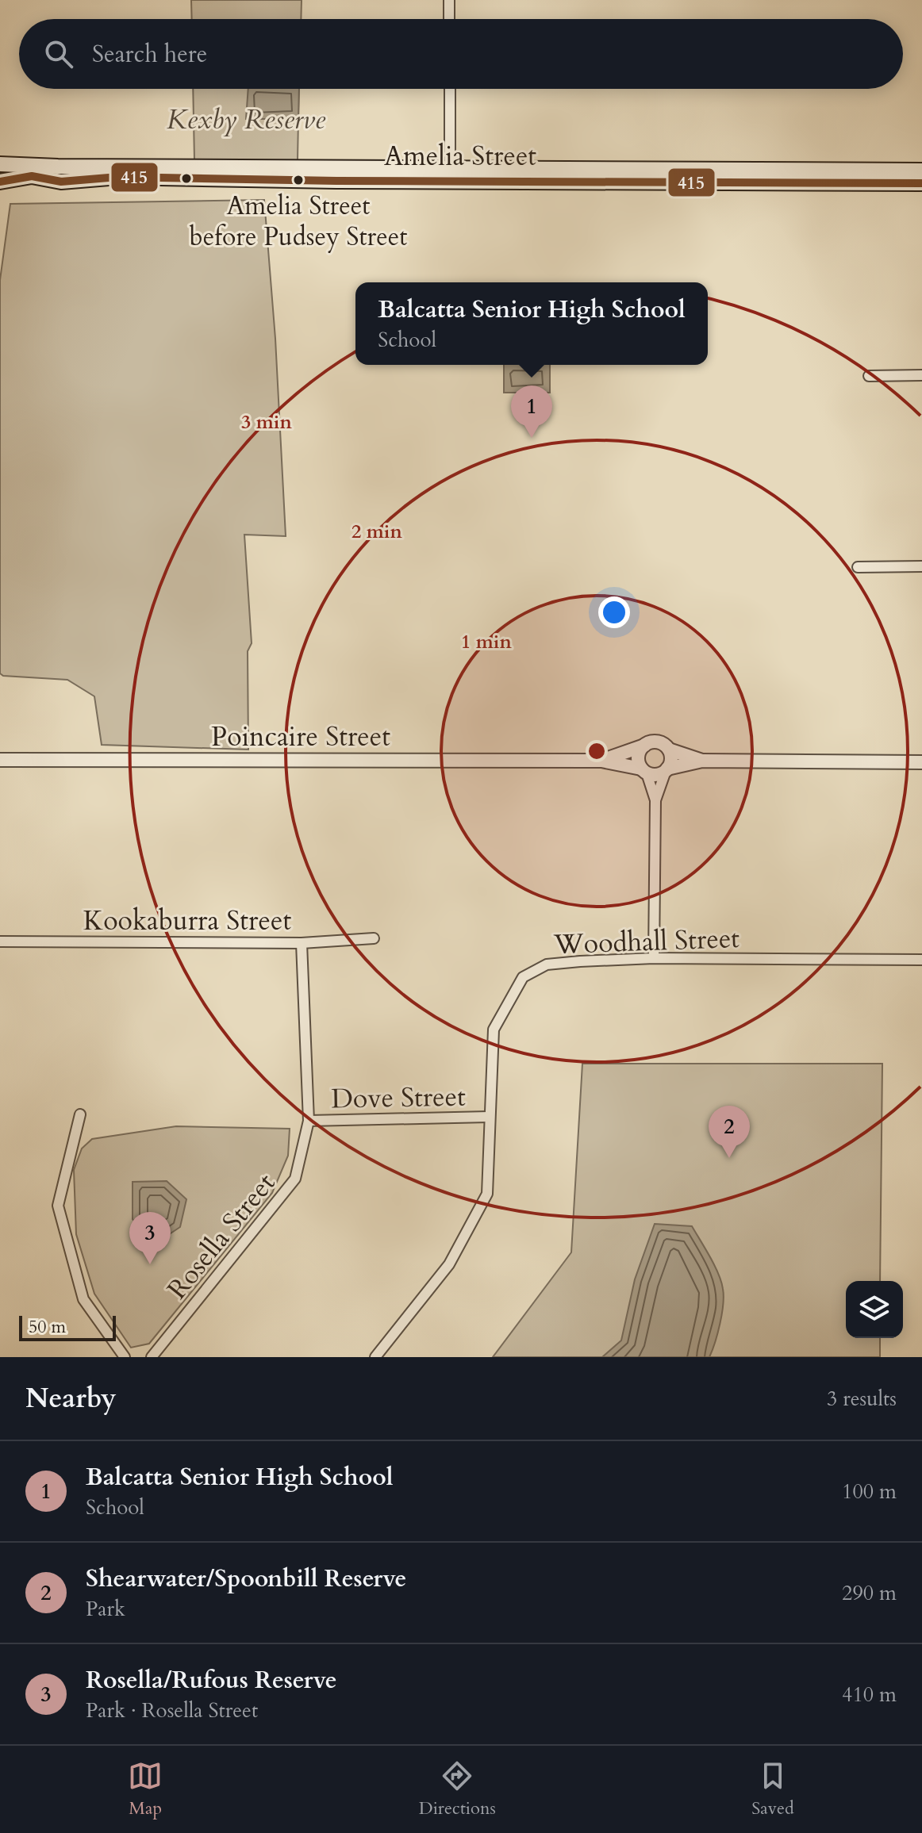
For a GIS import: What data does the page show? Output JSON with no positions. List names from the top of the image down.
{
  "streets": {
    "main road": ["Amelia Street"],
    "street": [
      "Poincaire Street",
      "Kookaburra Street",
      "Woodhall Street",
      "Dove Street",
      "Rosella Street"
    ]
  },
  "crossings": [
    ["Kookaburra Street", "Rosella Street"],
    ["Woodhall Street", "Dove Street"],
    ["Dove Street", "Rosella Street"]
  ],
  "parks": ["Kexby Reserve"],
  "places": ["Amelia Street before Pudsey Street"],
  "lines": ["transit line 415"],
  "scale_bar": "50 m",
  "page": {
    "search": "Search here",
    "popup": ["Balcatta Senior High School", "School"],
    "pins": ["1", "2", "3"],
    "scale": "50 m",
    "heading": ["Nearby", "3 results"],
    "list": [
      {
        "mark": "1",
        "name": "Balcatta Senior High School",
        "note": "School",
        "value": "100 m"
      },
      {
        "mark": "2",
        "name": "Shearwater/Spoonbill Reserve",
        "note": "Park",
        "value": "290 m"
      },
      {
        "mark": "3",
        "name": "Rosella/Rufous Reserve",
        "note": "Park · Rosella Street",
        "value": "410 m"
      }
    ],
    "nav": ["Map", "Directions", "Saved"]
  },
  "rings": ["3 min", "2 min", "1 min"]
}
